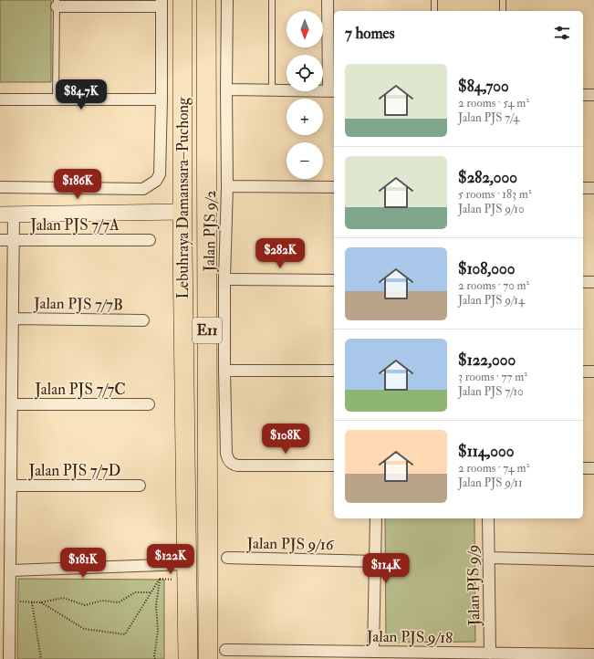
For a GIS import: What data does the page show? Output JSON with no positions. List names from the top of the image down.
{
  "streets": {
    "highway": ["Lebuhraya Damansara–Puchong", "E11"],
    "street": [
      "Jalan PJS 7/7A",
      "Jalan PJS 9/2",
      "Jalan PJS 7/7B",
      "Jalan PJS 7/7C",
      "Jalan PJS 7/7D",
      "Jalan PJS 9/16",
      "Jalan PJS 9/9",
      "Jalan PJS 9/18"
    ]
  },
  "crossings": [
    ["Jalan PJS 9/9", "Jalan PJS 9/18"]
  ],
  "north": "bottom",
  "page": {
    "map_buttons": ["+", "−"],
    "heading": "7 homes",
    "list": [
      {
        "name": "$84,700",
        "note": "2 rooms · 54 m² · Jalan PJS 7/4"
      },
      {
        "name": "$282,000",
        "note": "5 rooms · 183 m² · Jalan PJS 9/10"
      },
      {
        "name": "$108,000",
        "note": "2 rooms · 70 m² · Jalan PJS 9/14"
      },
      {
        "name": "$122,000",
        "note": "3 rooms · 77 m² · Jalan PJS 7/10"
      },
      {
        "name": "$114,000",
        "note": "2 rooms · 74 m² · Jalan PJS 9/11"
      }
    ],
    "price": [
      "$84.7K",
      "$186K",
      "$282K",
      "$108K",
      "$122K",
      "$181K",
      "$114K"
    ]
  }
}
